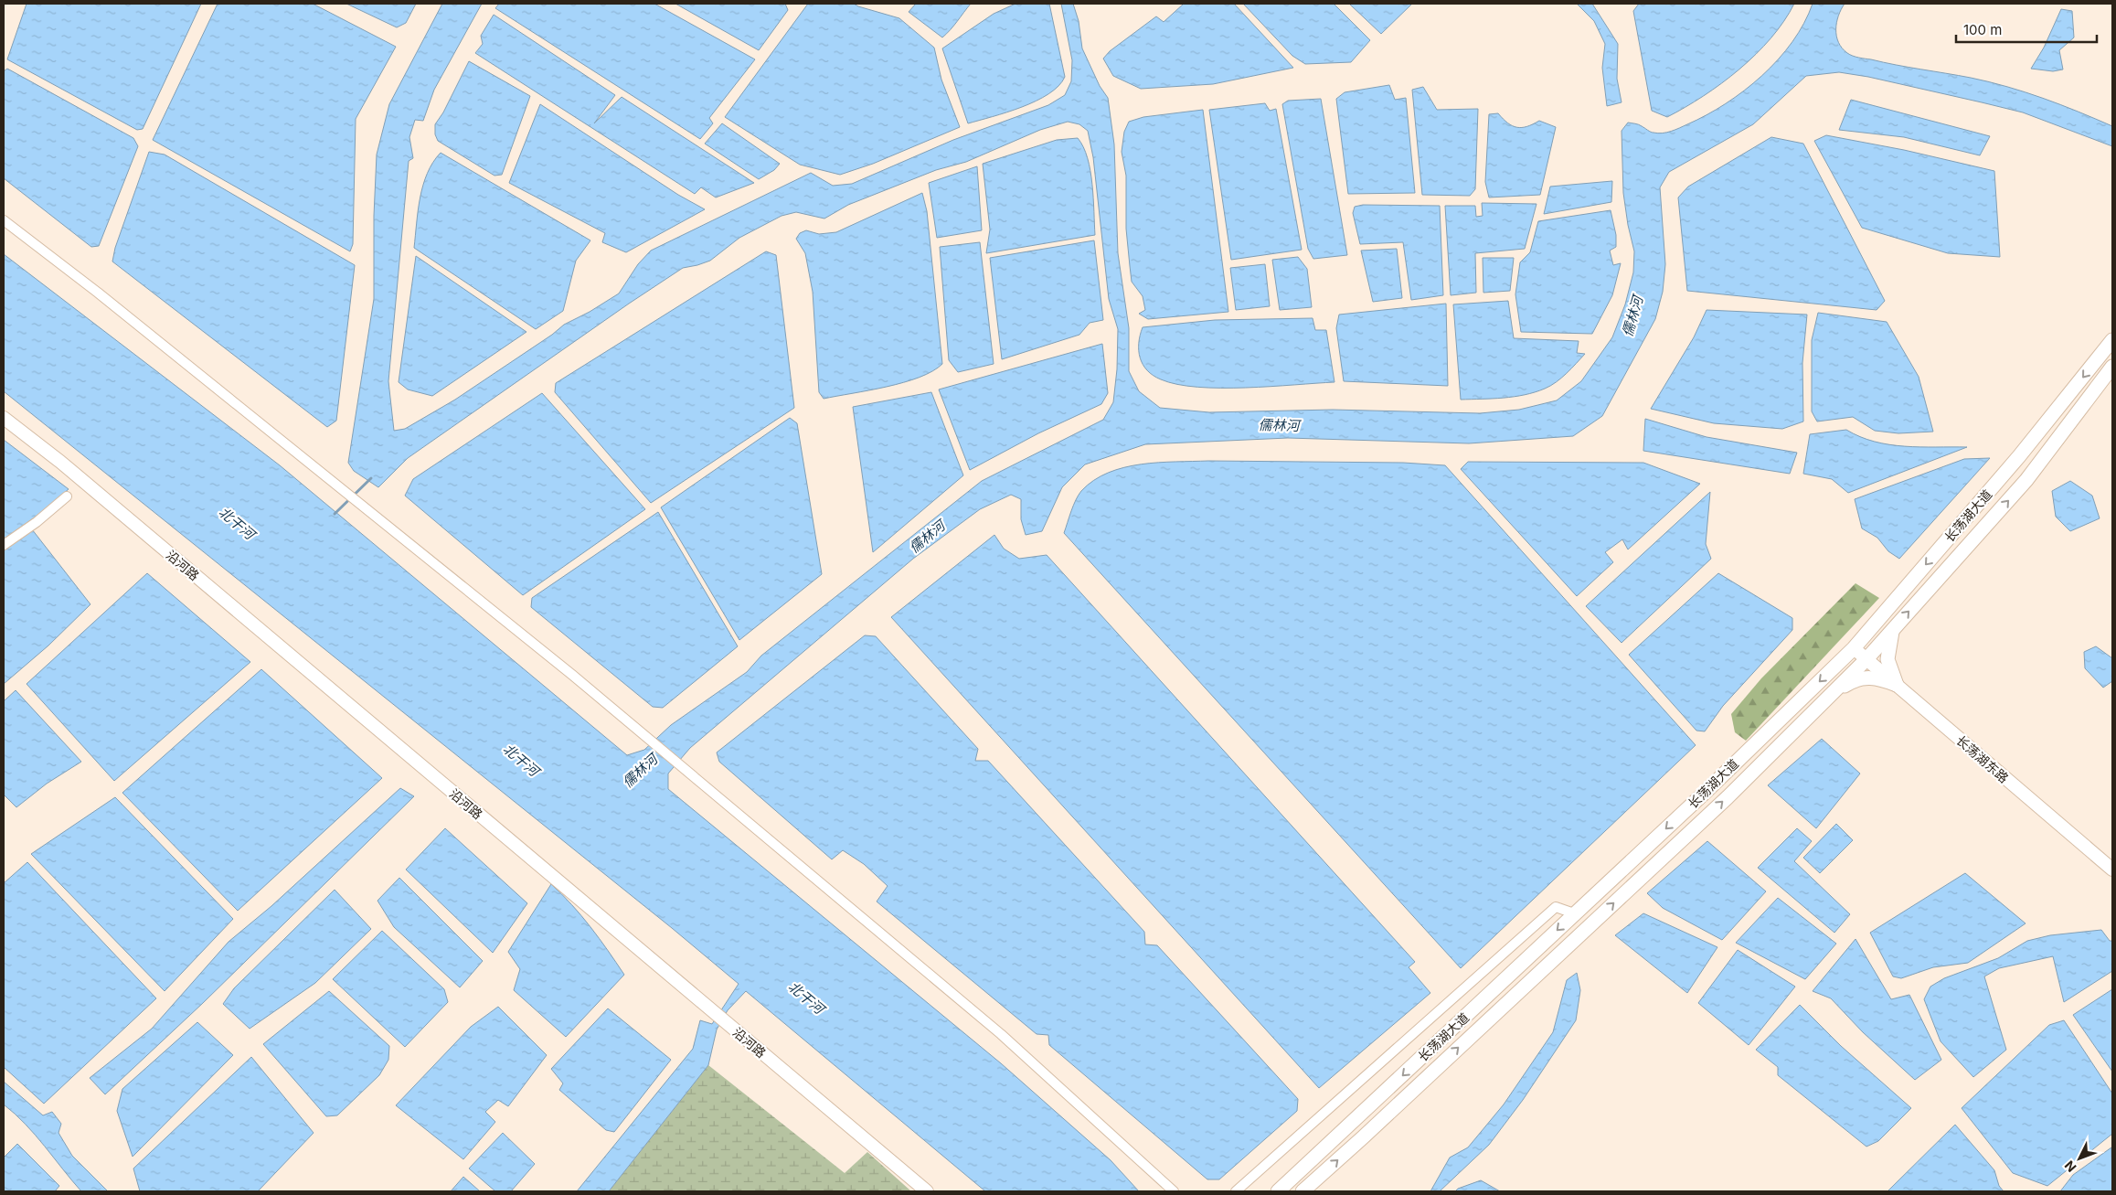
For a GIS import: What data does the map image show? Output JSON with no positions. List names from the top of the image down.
{
  "streets": {
    "main road": ["长荡湖大道"],
    "street": ["沿河路", "长荡湖东路"]
  },
  "crossings": [
    ["长荡湖大道", "长荡湖东路"]
  ],
  "water": ["儒林河", "北干河"],
  "scale_bar": "100 m",
  "north": "bottom left"
}
